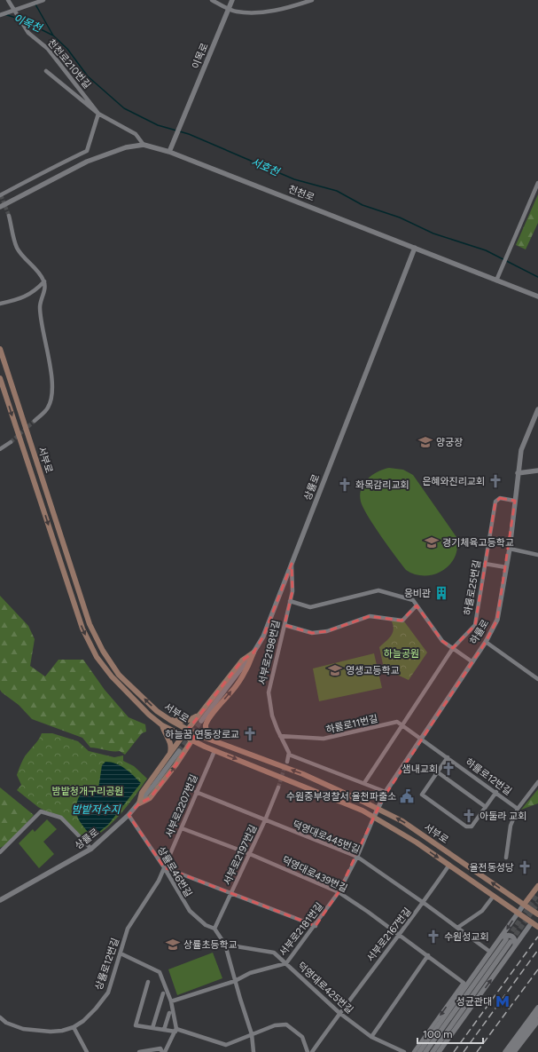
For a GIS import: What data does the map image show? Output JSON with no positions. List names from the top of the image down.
{
  "streets": {
    "main road": ["서부로"],
    "street": [
      "이목로",
      "천천로210번길",
      "천천로",
      "상률로",
      "하률로25번길",
      "하률로",
      "서부로2198번길",
      "하률로11번길",
      "하률로12번길",
      "서부로2207번길",
      "덕영대로445번길",
      "서부로2197번길",
      "상률로46번길",
      "덕영대로439번길",
      "서부로2181번길",
      "서부로2167번길",
      "상률로12번길",
      "덕영대로425번길"
    ]
  },
  "crossings": [
    ["이목로", "천천로"],
    ["천천로210번길", "천천로"],
    ["천천로", "상률로"],
    ["서부로", "하률로"],
    ["서부로", "서부로2207번길"],
    ["서부로", "서부로2181번길"],
    ["서부로", "서부로2167번길"],
    ["상률로", "서부로2198번길"],
    ["상률로", "상률로46번길"],
    ["하률로25번길", "하률로"],
    ["하률로25번길", "하률로11번길"],
    ["하률로", "하률로12번길"],
    ["하률로", "서부로2181번길"],
    ["서부로2198번길", "하률로11번길"],
    ["서부로2207번길", "덕영대로445번길"],
    ["서부로2207번길", "상률로46번길"],
    ["서부로2207번길", "덕영대로439번길"],
    ["서부로2207번길", "상률로12번길"],
    ["덕영대로445번길", "서부로2197번길"],
    ["덕영대로445번길", "서부로2181번길"],
    ["덕영대로445번길", "서부로2167번길"],
    ["서부로2197번길", "상률로46번길"],
    ["서부로2197번길", "덕영대로439번길"],
    ["상률로46번길", "상률로12번길"],
    ["덕영대로439번길", "서부로2181번길"],
    ["덕영대로439번길", "서부로2167번길"],
    ["서부로2181번길", "덕영대로425번길"],
    ["서부로2167번길", "덕영대로425번길"]
  ],
  "water": ["이목천", "서호천", "밤밭저수지"],
  "parks": ["하늘공원", "밤밭청개구리공원"],
  "places": {
    "school or university": [
      "양궁장",
      "경기체육고등학교",
      "영생고등학교",
      "상률초등학교"
    ],
    "church": [
      "은혜와진리교회",
      "화목감리교회",
      "하늘꿈 연동장로교",
      "샘내교회",
      "아둘라 교회",
      "율전동성당",
      "수원성교회"
    ],
    "building": ["웅비관"],
    "public building": ["수원중부경찰서 율천파출소"],
    "metro station": ["성균관대"]
  },
  "scale_bar": "100 m"
}
